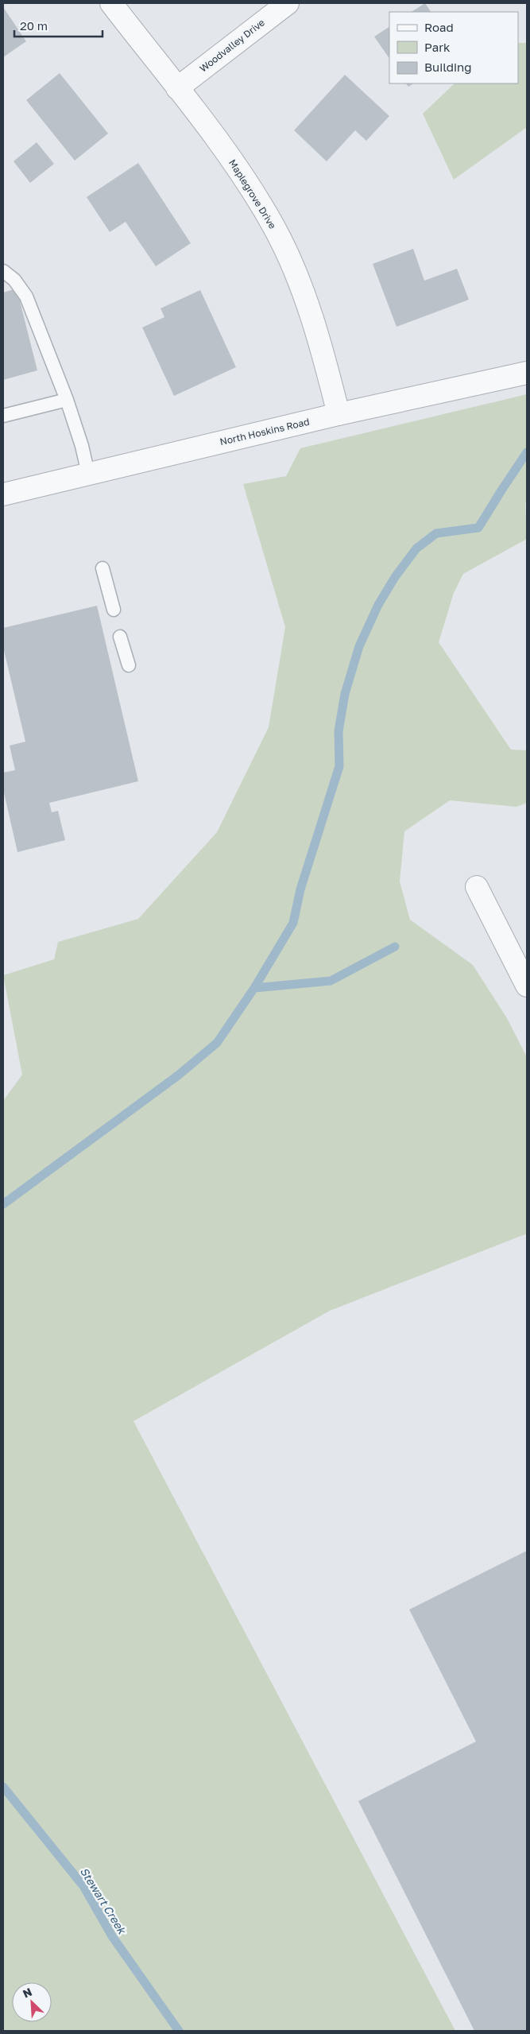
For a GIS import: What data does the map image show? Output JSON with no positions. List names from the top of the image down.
{
  "streets": {
    "street": ["Woodvalley Drive", "Maplegrove Drive", "North Hoskins Road"]
  },
  "crossings": [
    ["Woodvalley Drive", "Maplegrove Drive"],
    ["Maplegrove Drive", "North Hoskins Road"]
  ],
  "water": ["Stewart Creek"],
  "legend": ["Road", "Park", "Building"],
  "scale_bar": "20 m",
  "north": "top left"
}
